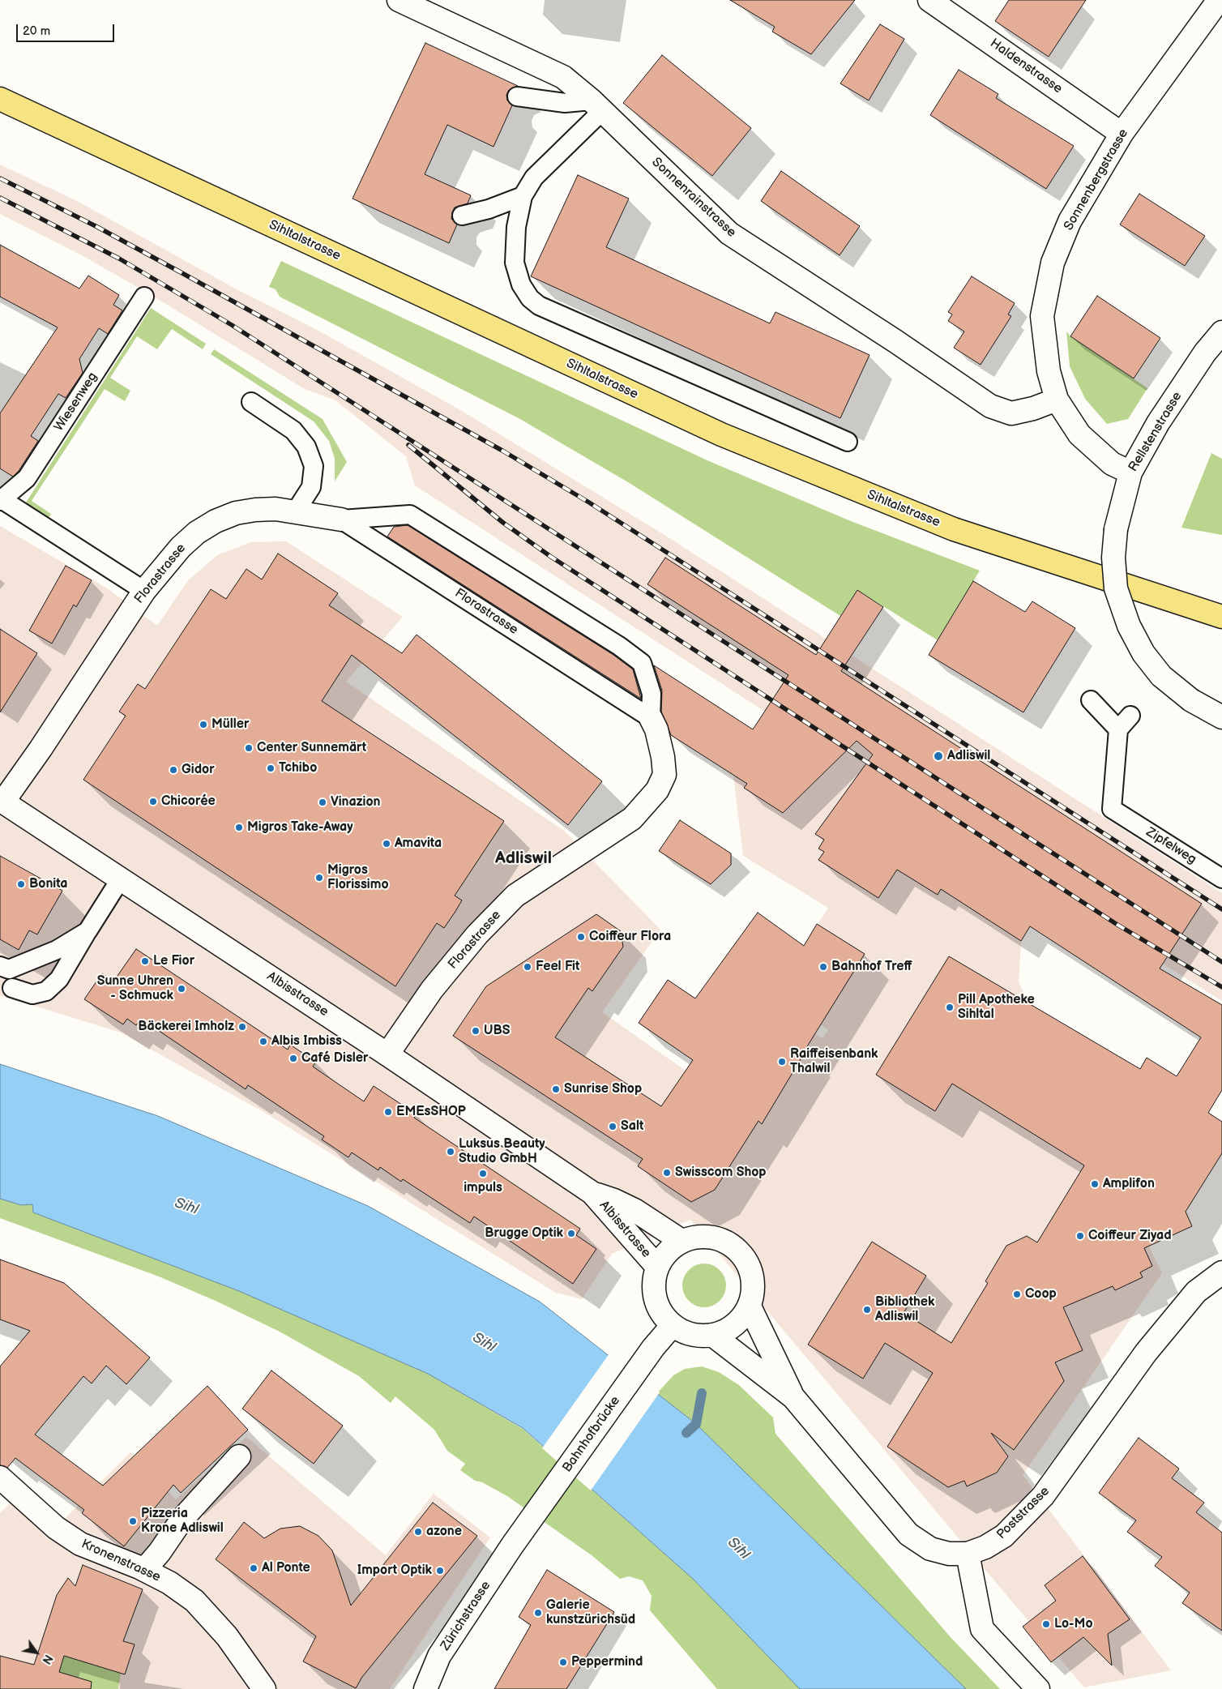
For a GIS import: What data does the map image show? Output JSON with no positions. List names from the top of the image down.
{
  "streets": {
    "main road": ["Sihltalstrasse"],
    "street": [
      "Haldenstrasse",
      "Sonnenbergstrasse",
      "Sonnenrainstrasse",
      "Rellstenstrasse",
      "Florastrasse",
      "Albisstrasse",
      "Bahnhofbrücke",
      "Poststrasse",
      "Kronenstrasse",
      "Zürichstrasse"
    ],
    "lane": ["Wiesenweg", "Zipfelweg"]
  },
  "crossings": [
    ["Haldenstrasse", "Sonnenbergstrasse"],
    ["Sonnenbergstrasse", "Sonnenrainstrasse"],
    ["Sonnenbergstrasse", "Rellstenstrasse"],
    ["Florastrasse", "Albisstrasse"],
    ["Albisstrasse", "Bahnhofbrücke"],
    ["Albisstrasse", "Poststrasse"],
    ["Bahnhofbrücke", "Poststrasse"],
    ["Bahnhofbrücke", "Zürichstrasse"]
  ],
  "districts": ["Adliswil"],
  "water": ["Sihl"],
  "places": [
    "Müller",
    "Center Sunnemärt",
    "Adliswil",
    "Tchibo",
    "Gidor",
    "Chicorée",
    "Vinazion",
    "Migros Take-Away",
    "Amavita",
    "Migros Florissimo",
    "Bonita",
    "Coiffeur Flora",
    "Le Fior",
    "Feel Fit",
    "Bahnhof Treff",
    "Sunne Uhren - Schmuck",
    "Pill Apotheke Sihltal",
    "Bäckerei Imholz",
    "UBS",
    "Albis Imbiss",
    "Café Disler",
    "Raiffeisenbank Thalwil",
    "Sunrise Shop",
    "EMEsSHOP",
    "Salt",
    "Luksus Beauty Studio GmbH",
    "Swisscom Shop",
    "impuls",
    "Amplifon",
    "Brugge Optik",
    "Coiffeur Ziyad",
    "Coop",
    "Bibliothek Adliswil",
    "Pizzeria Krone Adliswil",
    "azone",
    "Al Ponte",
    "Import Optik",
    "Galerie kunstzürichsüd",
    "Lo-Mo",
    "Peppermind"
  ],
  "scale_bar": "20 m",
  "north": "bottom right"
}
